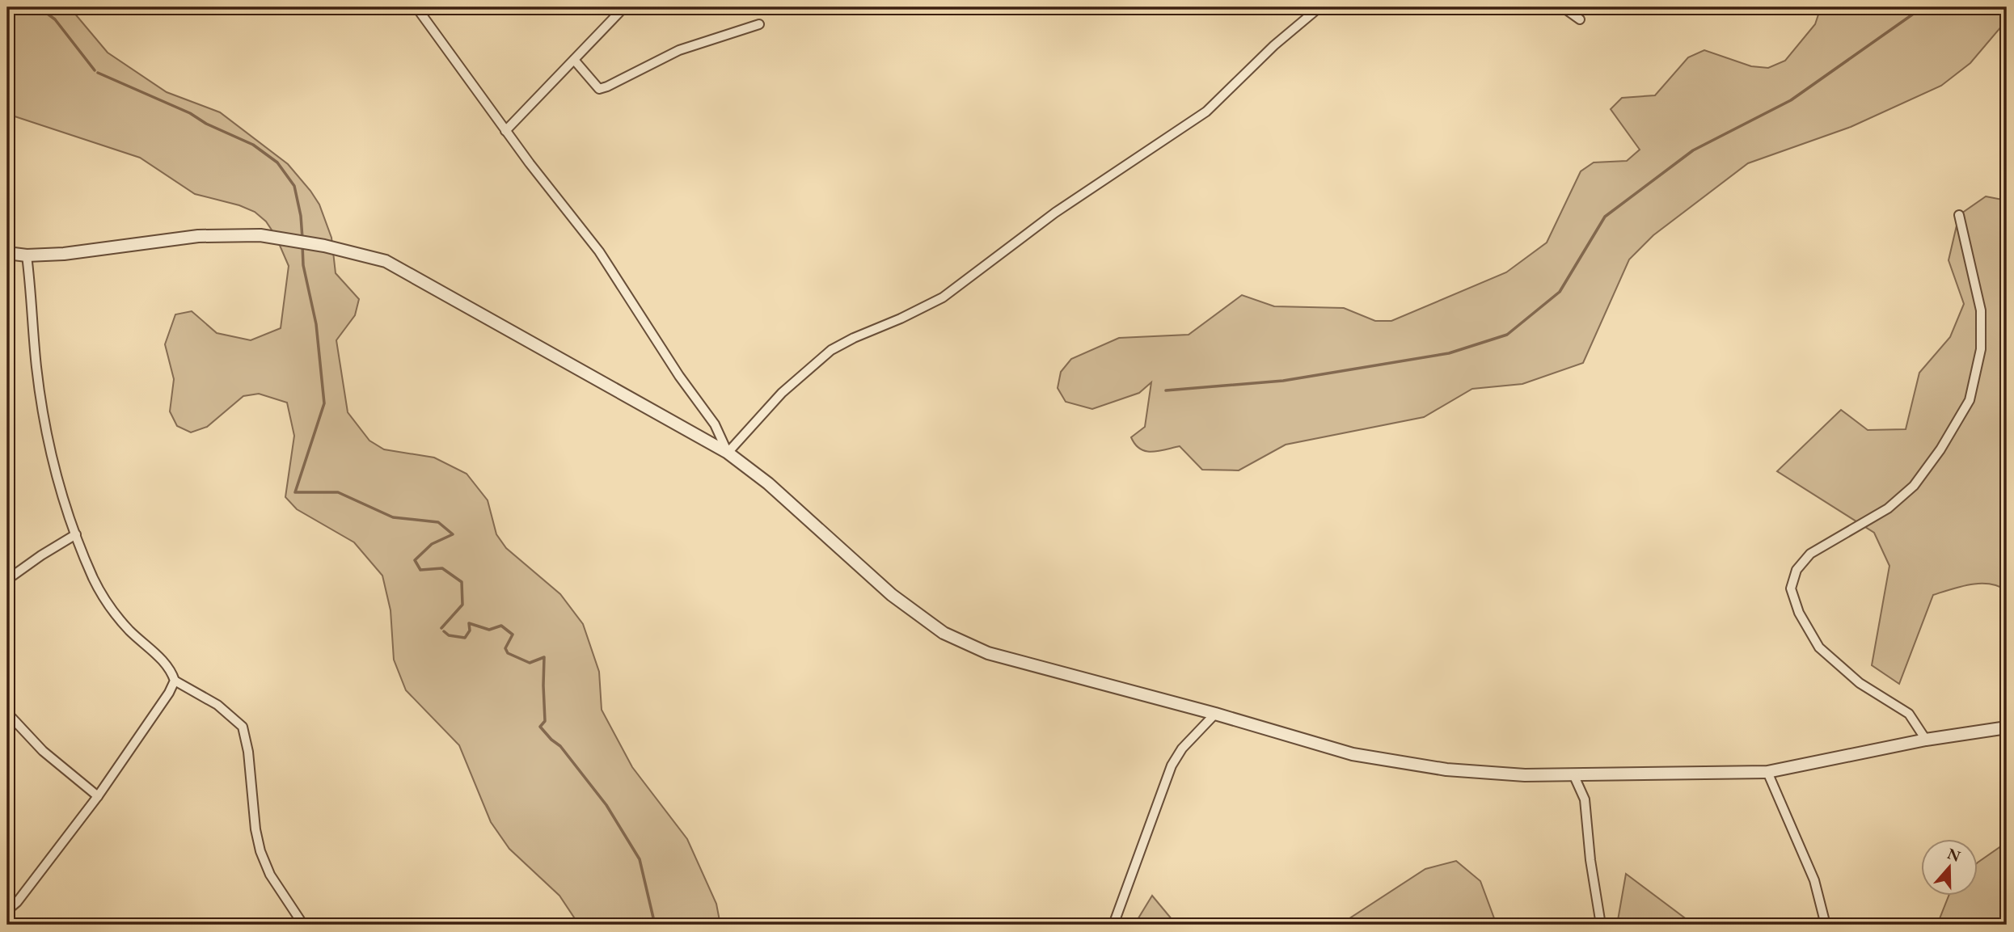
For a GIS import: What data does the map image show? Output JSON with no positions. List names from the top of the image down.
{
  "north": "top"
}
